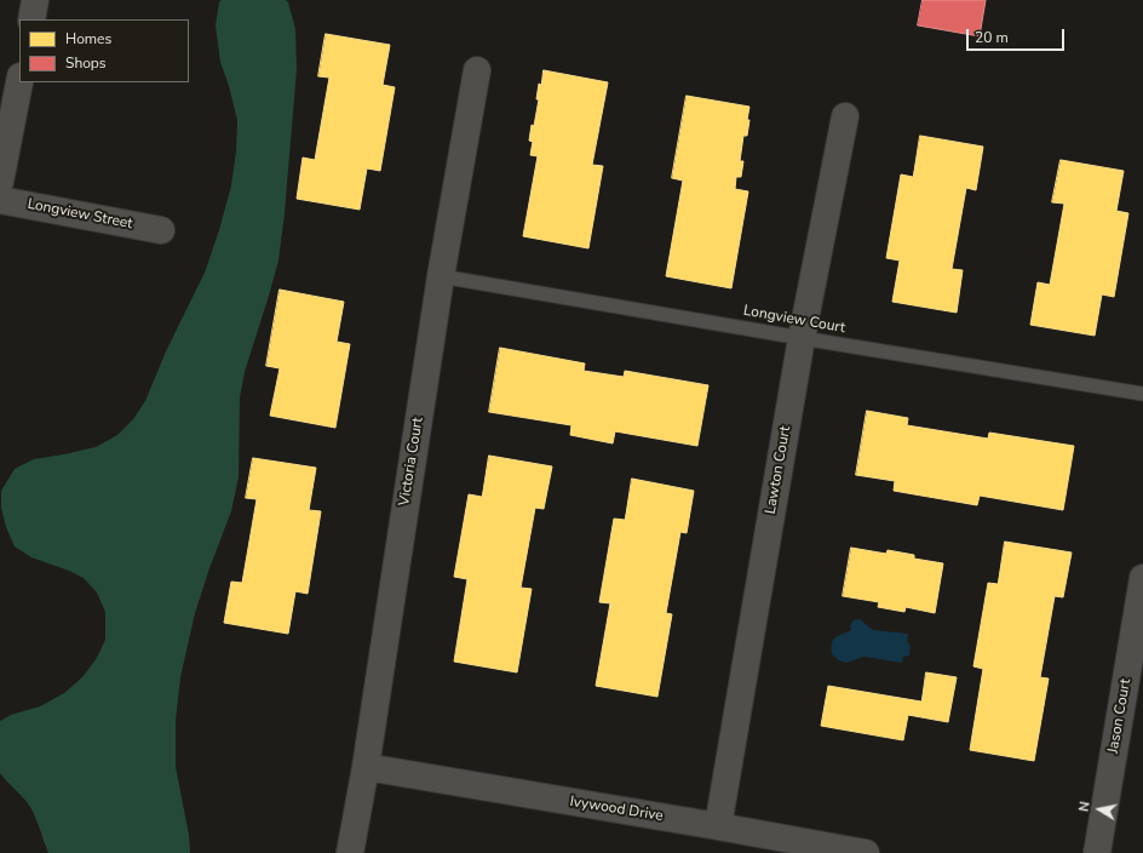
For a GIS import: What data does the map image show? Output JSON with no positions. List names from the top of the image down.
{
  "streets": {
    "street": [
      "Longview Street",
      "Victoria Court",
      "Lawton Court",
      "Jason Court",
      "Ivywood Drive"
    ],
    "lane": ["Longview Court"]
  },
  "crossings": [
    ["Longview Court", "Victoria Court"],
    ["Longview Court", "Lawton Court"],
    ["Victoria Court", "Ivywood Drive"],
    ["Lawton Court", "Ivywood Drive"]
  ],
  "legend": ["Homes", "Shops"],
  "scale_bar": "20 m",
  "north": "left"
}
